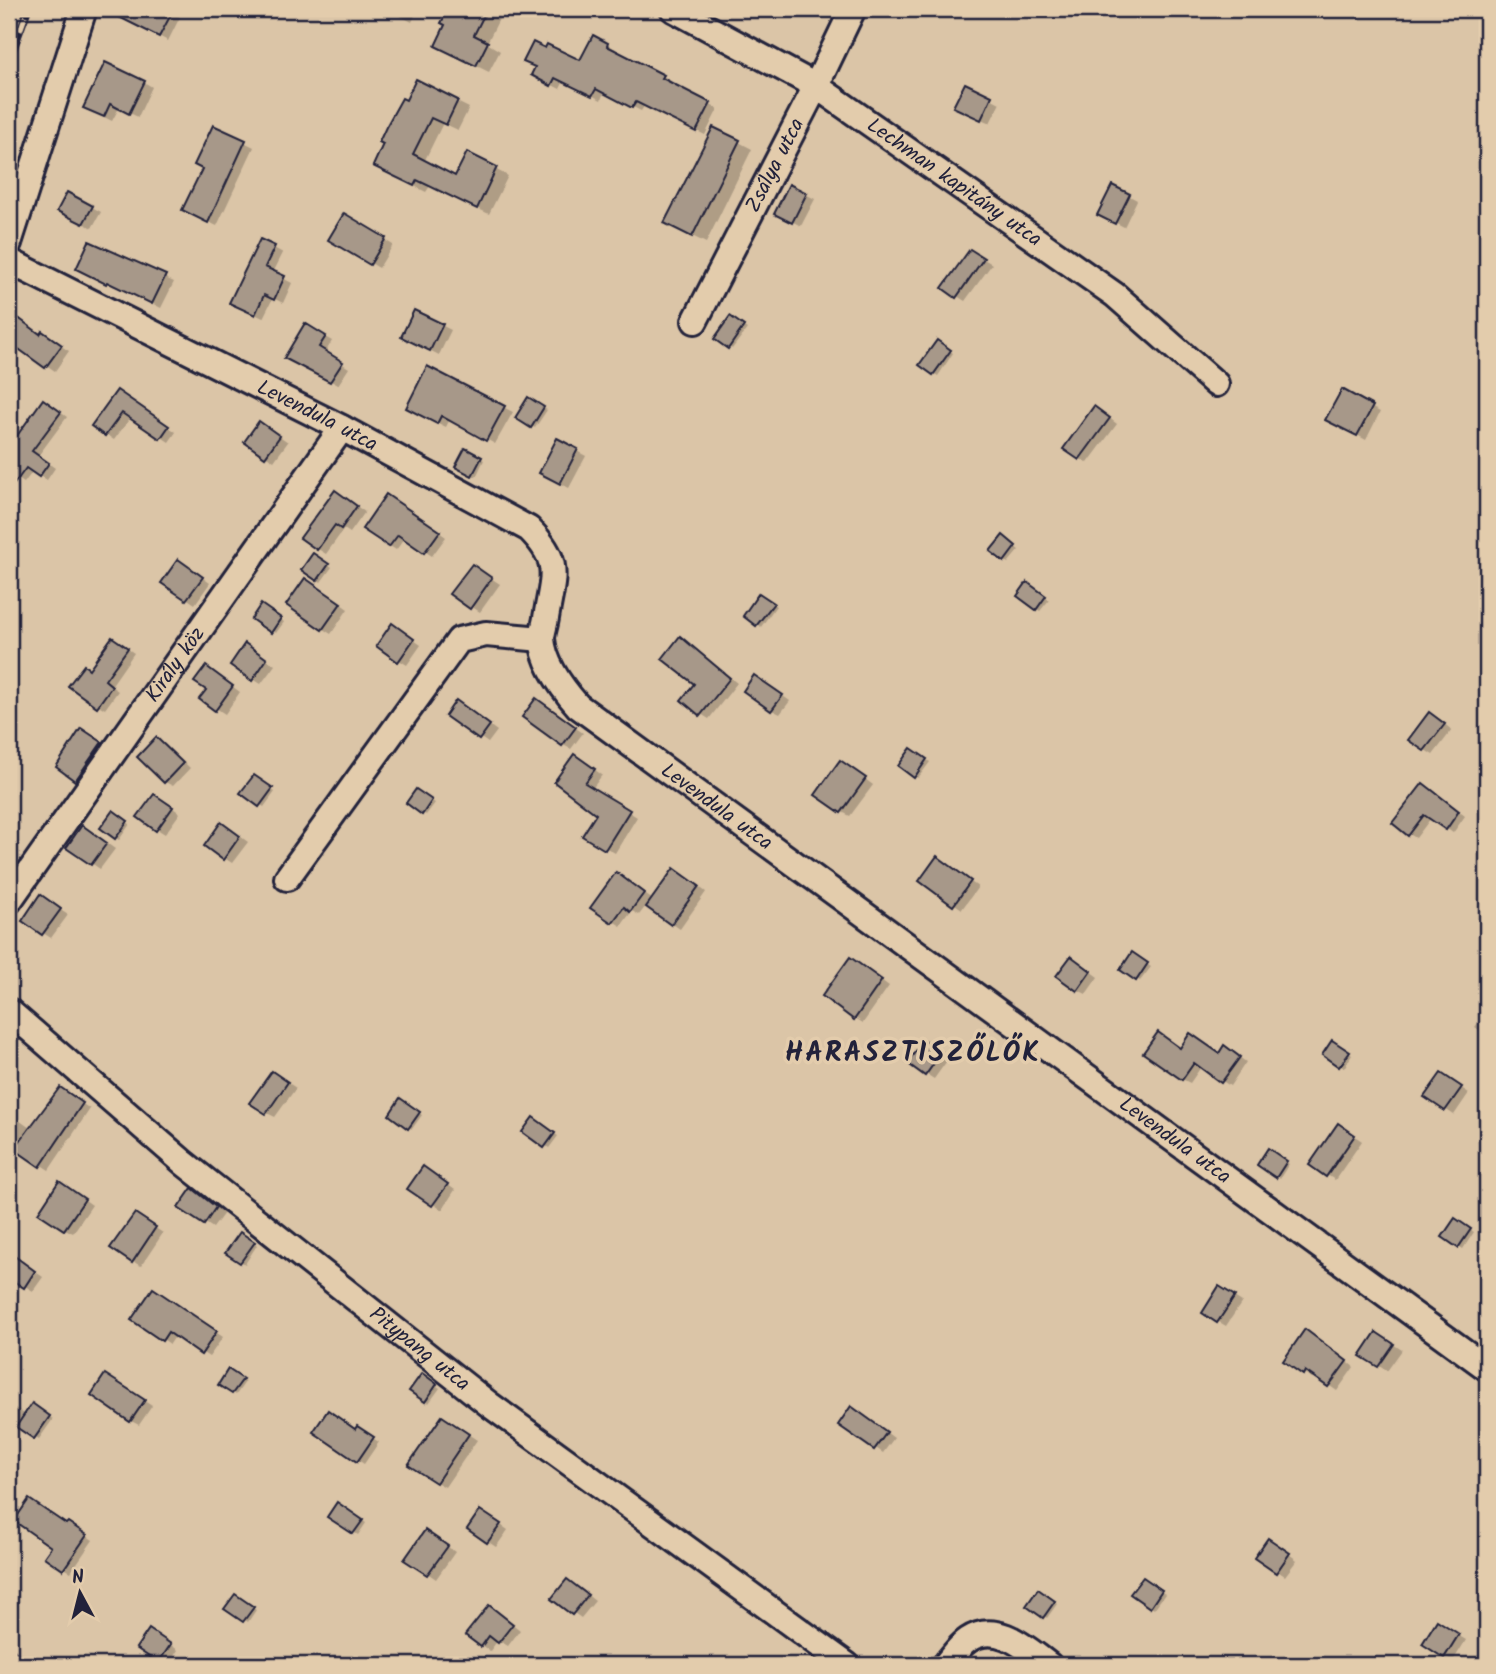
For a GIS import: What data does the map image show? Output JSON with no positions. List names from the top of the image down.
{
  "streets": {
    "street": [
      "Zsálya utca",
      "Lechman kapitány utca",
      "Levendula utca",
      "Király köz",
      "Pitypang utca"
    ]
  },
  "crossings": [
    ["Zsálya utca", "Lechman kapitány utca"],
    ["Levendula utca", "Király köz"]
  ],
  "districts": ["HARASZTISZŐLŐK"],
  "north": "top"
}
